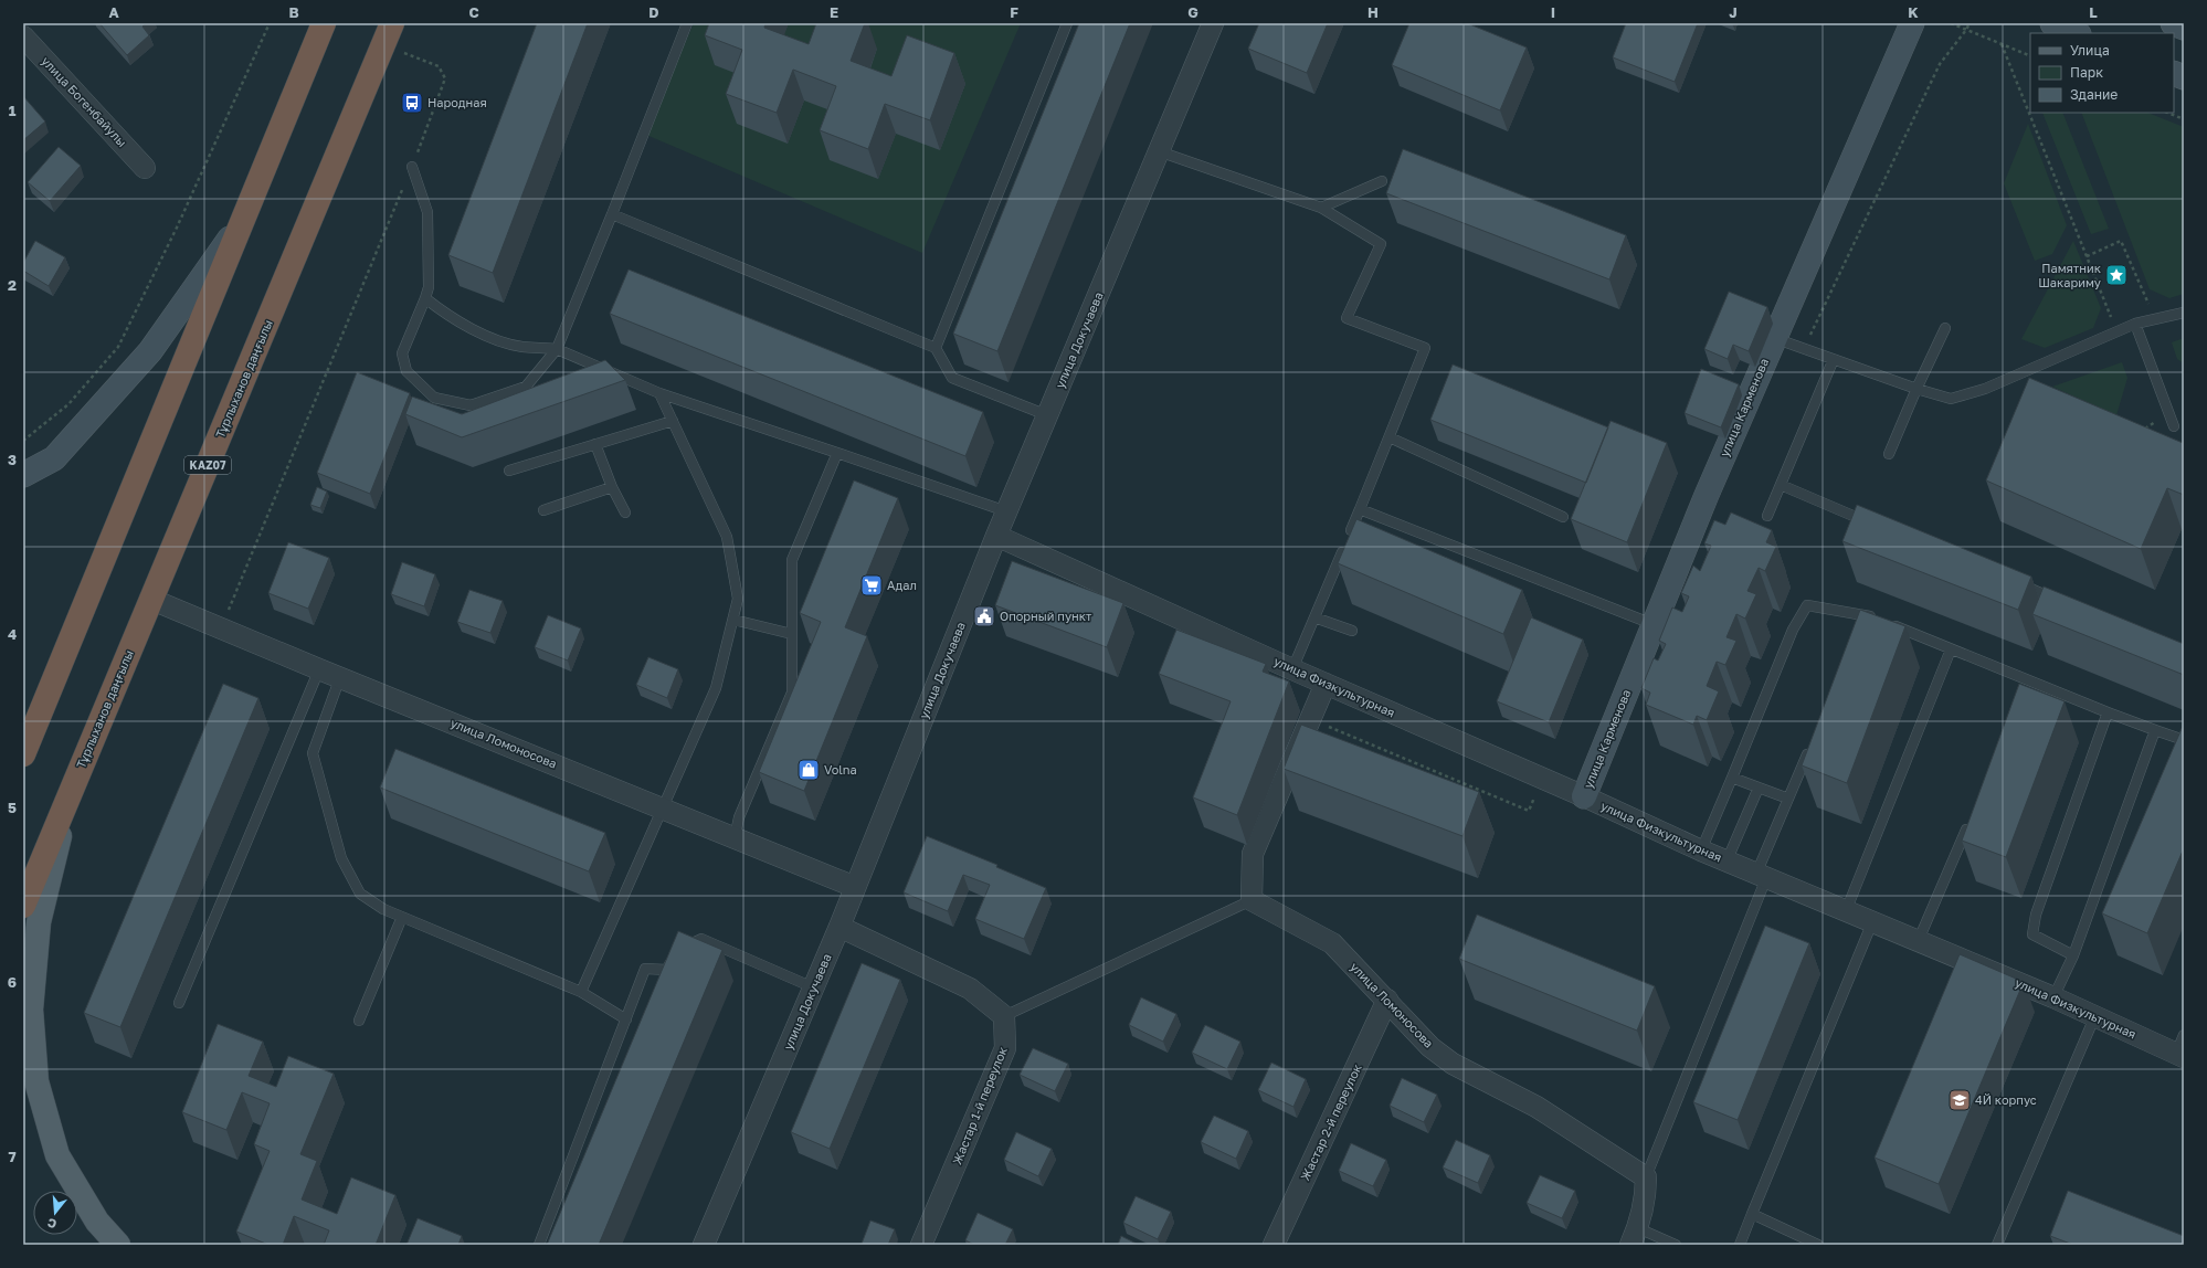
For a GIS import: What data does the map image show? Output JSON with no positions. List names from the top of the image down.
{
  "streets": {
    "highway": ["Тұрлыханов даңғылы", "KAZ07"],
    "street": [
      "улица Богенбайулы",
      "улица Докучаева",
      "улица Карменова",
      "улица Физкультурная",
      "улица Ломоносова",
      "Жастар 1-й переулок",
      "Жастар 2-й переулок"
    ]
  },
  "crossings": [
    ["улица Докучаева", "улица Физкультурная"],
    ["улица Докучаева", "улица Ломоносова"],
    ["Тұрлыханов даңғылы", "улица Ломоносова"],
    ["улица Карменова", "улица Физкультурная"],
    ["улица Ломоносова", "Жастар 2-й переулок"]
  ],
  "places": {
    "bus stop": ["Народная"],
    "place": ["Памятник Шакариму"],
    "supermarket": ["Адал"],
    "public building": ["Опорный пункт"],
    "shop": ["Volna"],
    "school or university": ["4Й корпус"]
  },
  "legend": ["Улица", "Парк", "Здание"],
  "north": "bottom",
  "grid": {
    "columns": [
      "A",
      "B",
      "C",
      "D",
      "E",
      "F",
      "G",
      "H",
      "I",
      "J",
      "K",
      "L"
    ],
    "rows": [
      "1",
      "2",
      "3",
      "4",
      "5",
      "6",
      "7"
    ]
  }
}
